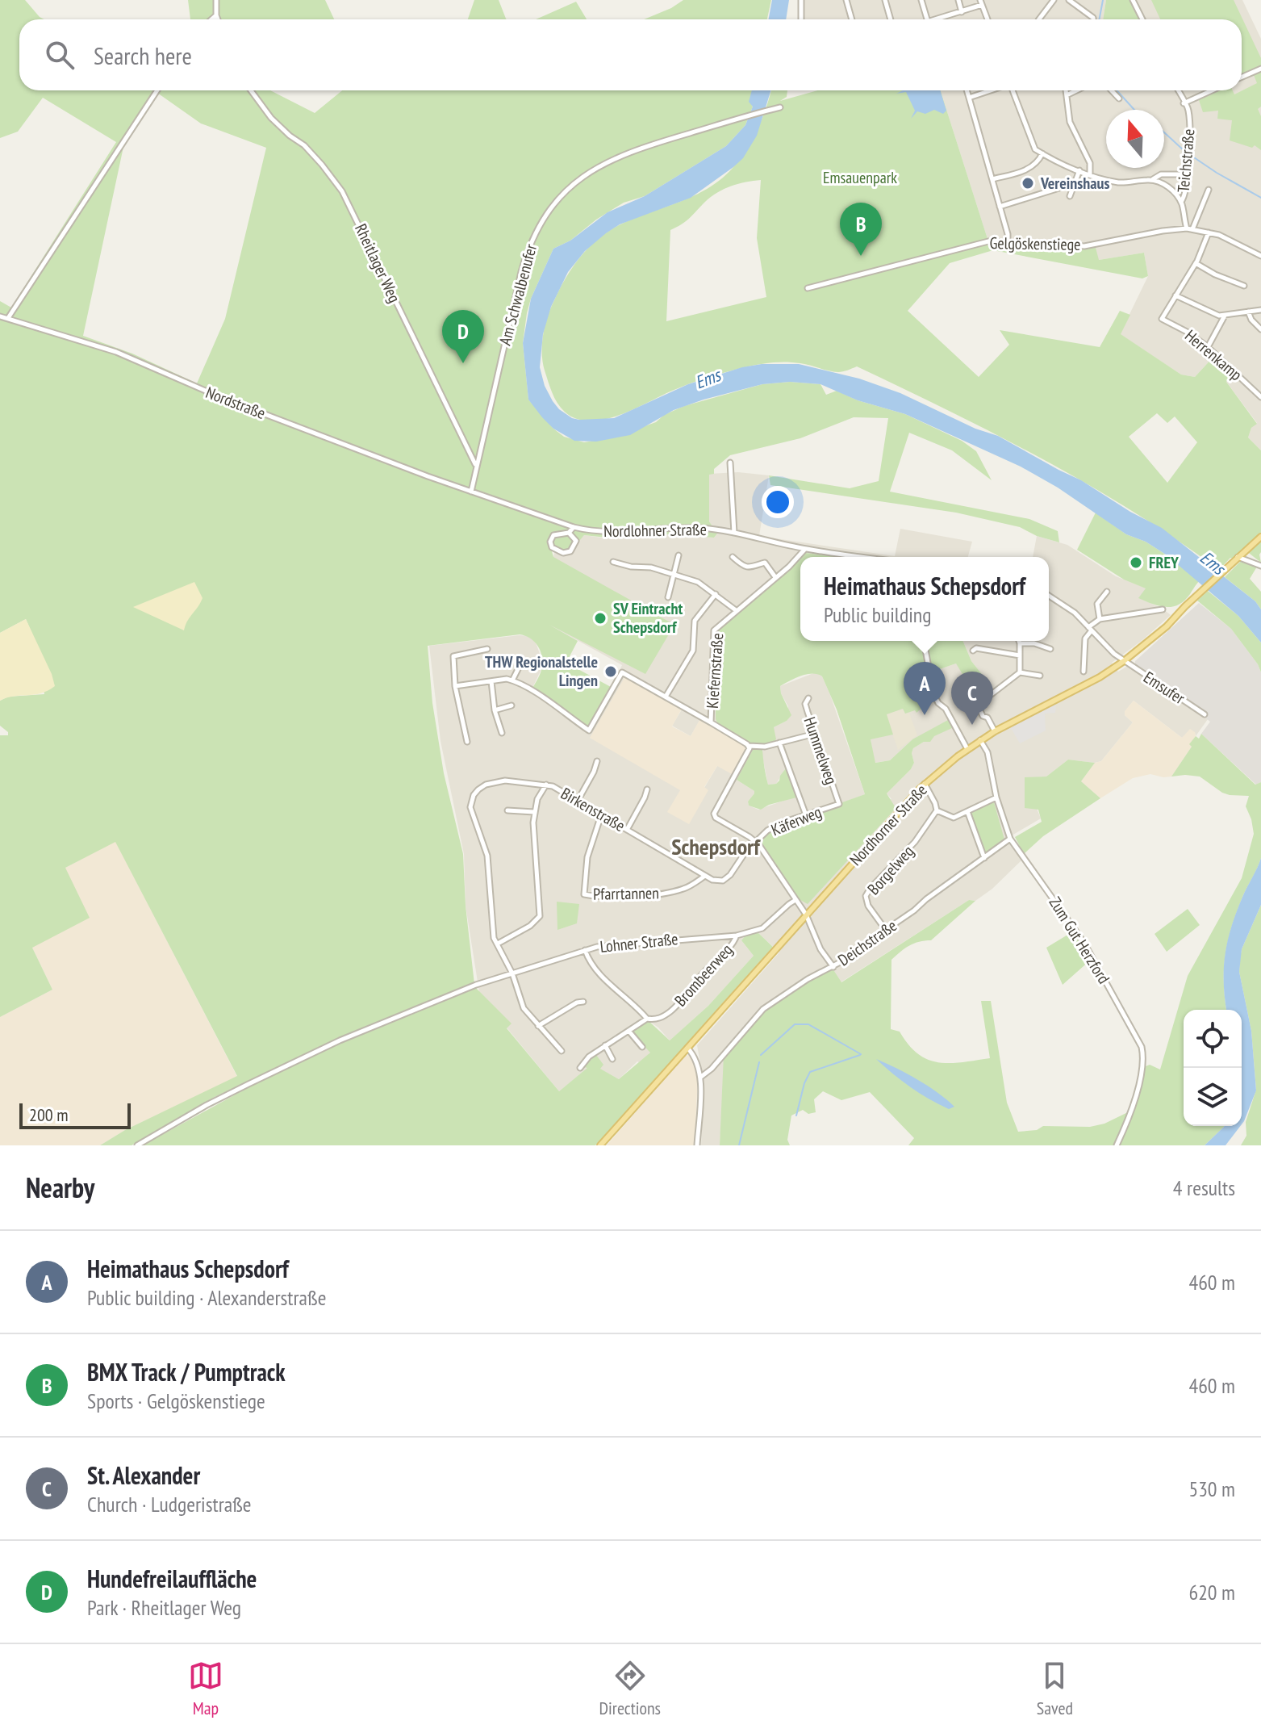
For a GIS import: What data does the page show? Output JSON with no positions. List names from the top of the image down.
{
  "streets": {
    "main road": ["Nordhorner Straße"],
    "street": [
      "Teichstraße",
      "Gelgöskenstiege",
      "Rheitlager Weg",
      "Am Schwalbenufer",
      "Herrenkamp",
      "Nordstraße",
      "Nordlohner Straße",
      "Kiefernstraße",
      "Emsufer",
      "Hummelweg",
      "Birkenstraße",
      "Käferweg",
      "Borgelweg",
      "Pfarrtannen",
      "Zum Gut Herzford",
      "Lohner Straße",
      "Deichstraße",
      "Brombeerweg"
    ]
  },
  "crossings": [
    ["Rheitlager Weg", "Am Schwalbenufer"],
    ["Am Schwalbenufer", "Nordstraße"],
    ["Nordstraße", "Nordlohner Straße"],
    ["Nordlohner Straße", "Kiefernstraße"],
    ["Emsufer", "Nordhorner Straße"],
    ["Hummelweg", "Käferweg"],
    ["Birkenstraße", "Pfarrtannen"],
    ["Birkenstraße", "Lohner Straße"],
    ["Nordhorner Straße", "Zum Gut Herzford"],
    ["Borgelweg", "Deichstraße"],
    ["Zum Gut Herzford", "Deichstraße"],
    ["Lohner Straße", "Brombeerweg"]
  ],
  "districts": ["Schepsdorf"],
  "water": ["Ems"],
  "parks": ["Emsauenpark"],
  "places": [
    "Vereinshaus",
    "FREY",
    "SV Eintracht Schepsdorf",
    "THW Regionalstelle Lingen"
  ],
  "scale_bar": "200 m",
  "north": "top",
  "page": {
    "search": "Search here",
    "pins": [
      "B",
      "D",
      "A",
      "C"
    ],
    "popup": ["Heimathaus Schepsdorf", "Public building"],
    "scale": "200 m",
    "heading": ["Nearby", "4 results"],
    "list": [
      {
        "mark": "A",
        "name": "Heimathaus Schepsdorf",
        "note": "Public building · Alexanderstraße",
        "value": "460 m"
      },
      {
        "mark": "B",
        "name": "BMX Track / Pumptrack",
        "note": "Sports · Gelgöskenstiege",
        "value": "460 m"
      },
      {
        "mark": "C",
        "name": "St. Alexander",
        "note": "Church · Ludgeristraße",
        "value": "530 m"
      },
      {
        "mark": "D",
        "name": "Hundefreilauffläche",
        "note": "Park · Rheitlager Weg",
        "value": "620 m"
      }
    ],
    "nav": ["Map", "Directions", "Saved"]
  }
}
